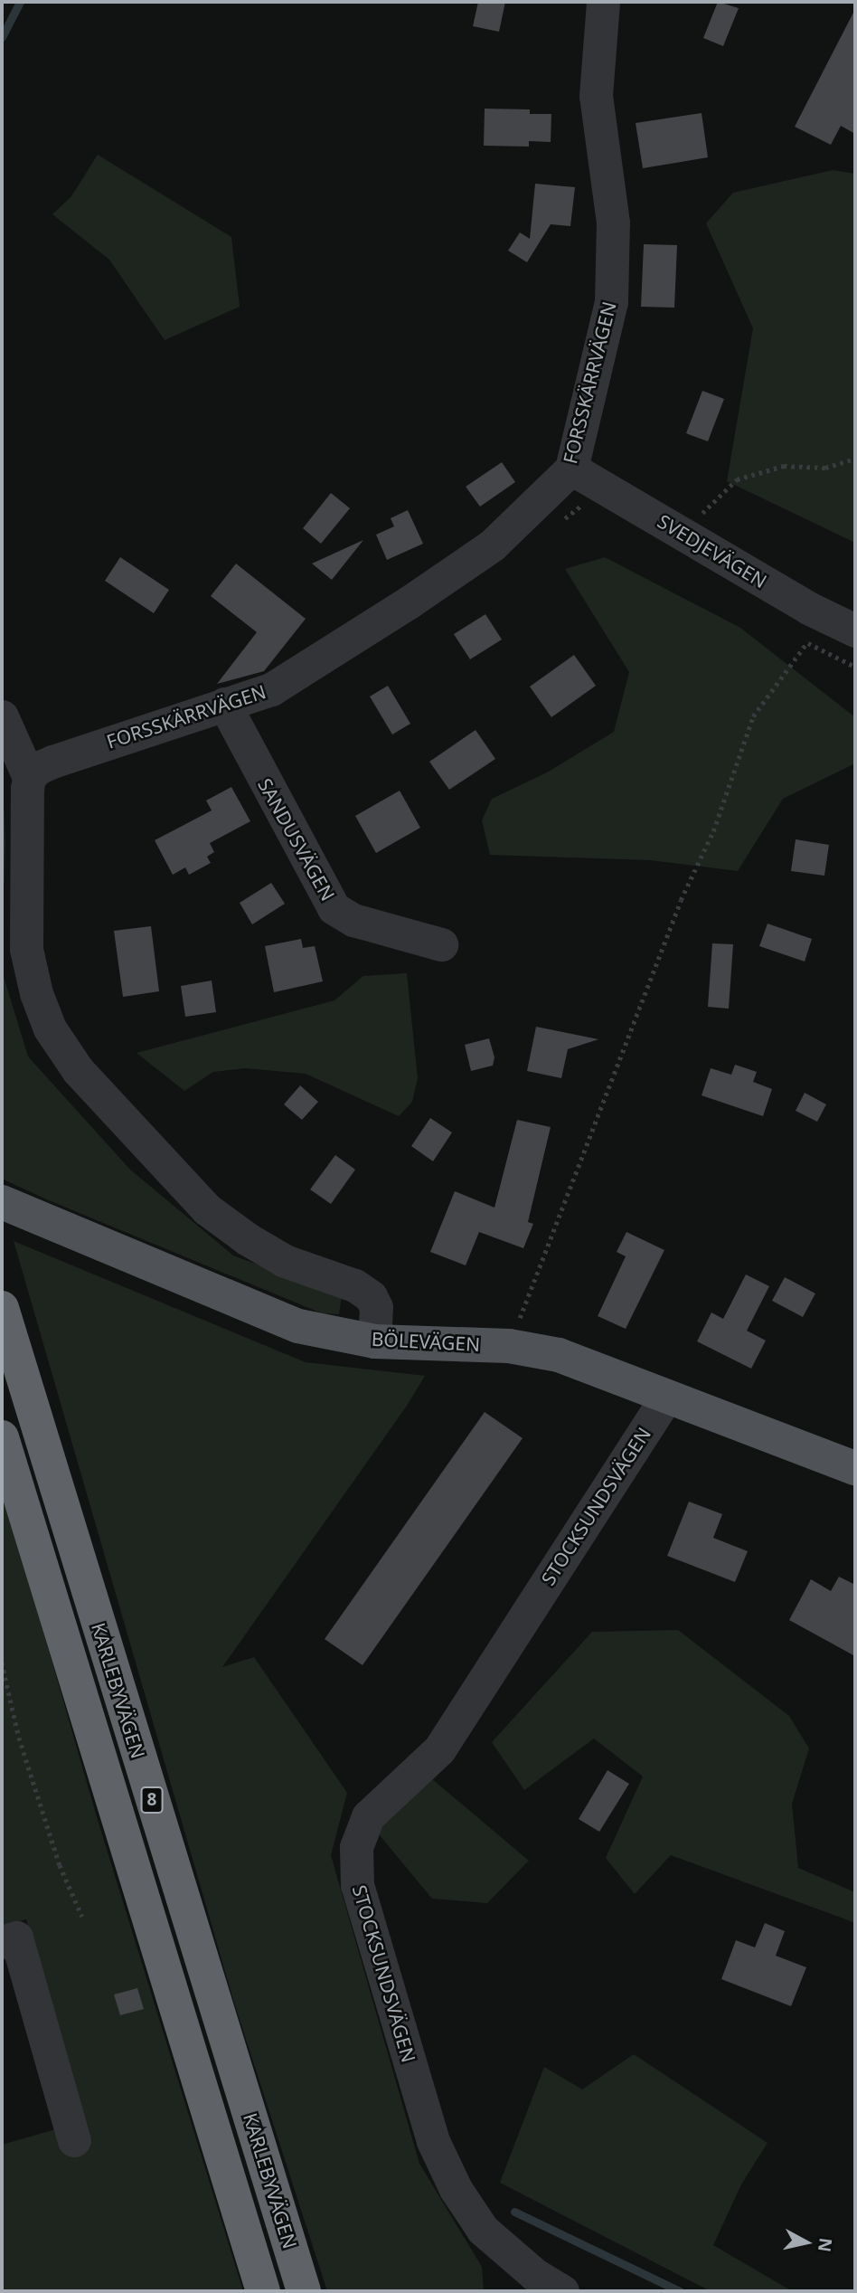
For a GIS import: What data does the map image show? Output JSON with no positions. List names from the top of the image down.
{
  "streets": {
    "highway": ["KARLEBYVÄGEN", "8"],
    "main road": ["BÖLEVÄGEN"],
    "street": [
      "FORSSKÄRRVÄGEN",
      "SVEDJEVÄGEN",
      "SANDUSVÄGEN",
      "STOCKSUNDSVÄGEN"
    ]
  },
  "crossings": [
    ["FORSSKÄRRVÄGEN", "SVEDJEVÄGEN"],
    ["FORSSKÄRRVÄGEN", "SANDUSVÄGEN"],
    ["BÖLEVÄGEN", "STOCKSUNDSVÄGEN"]
  ],
  "north": "right"
}
